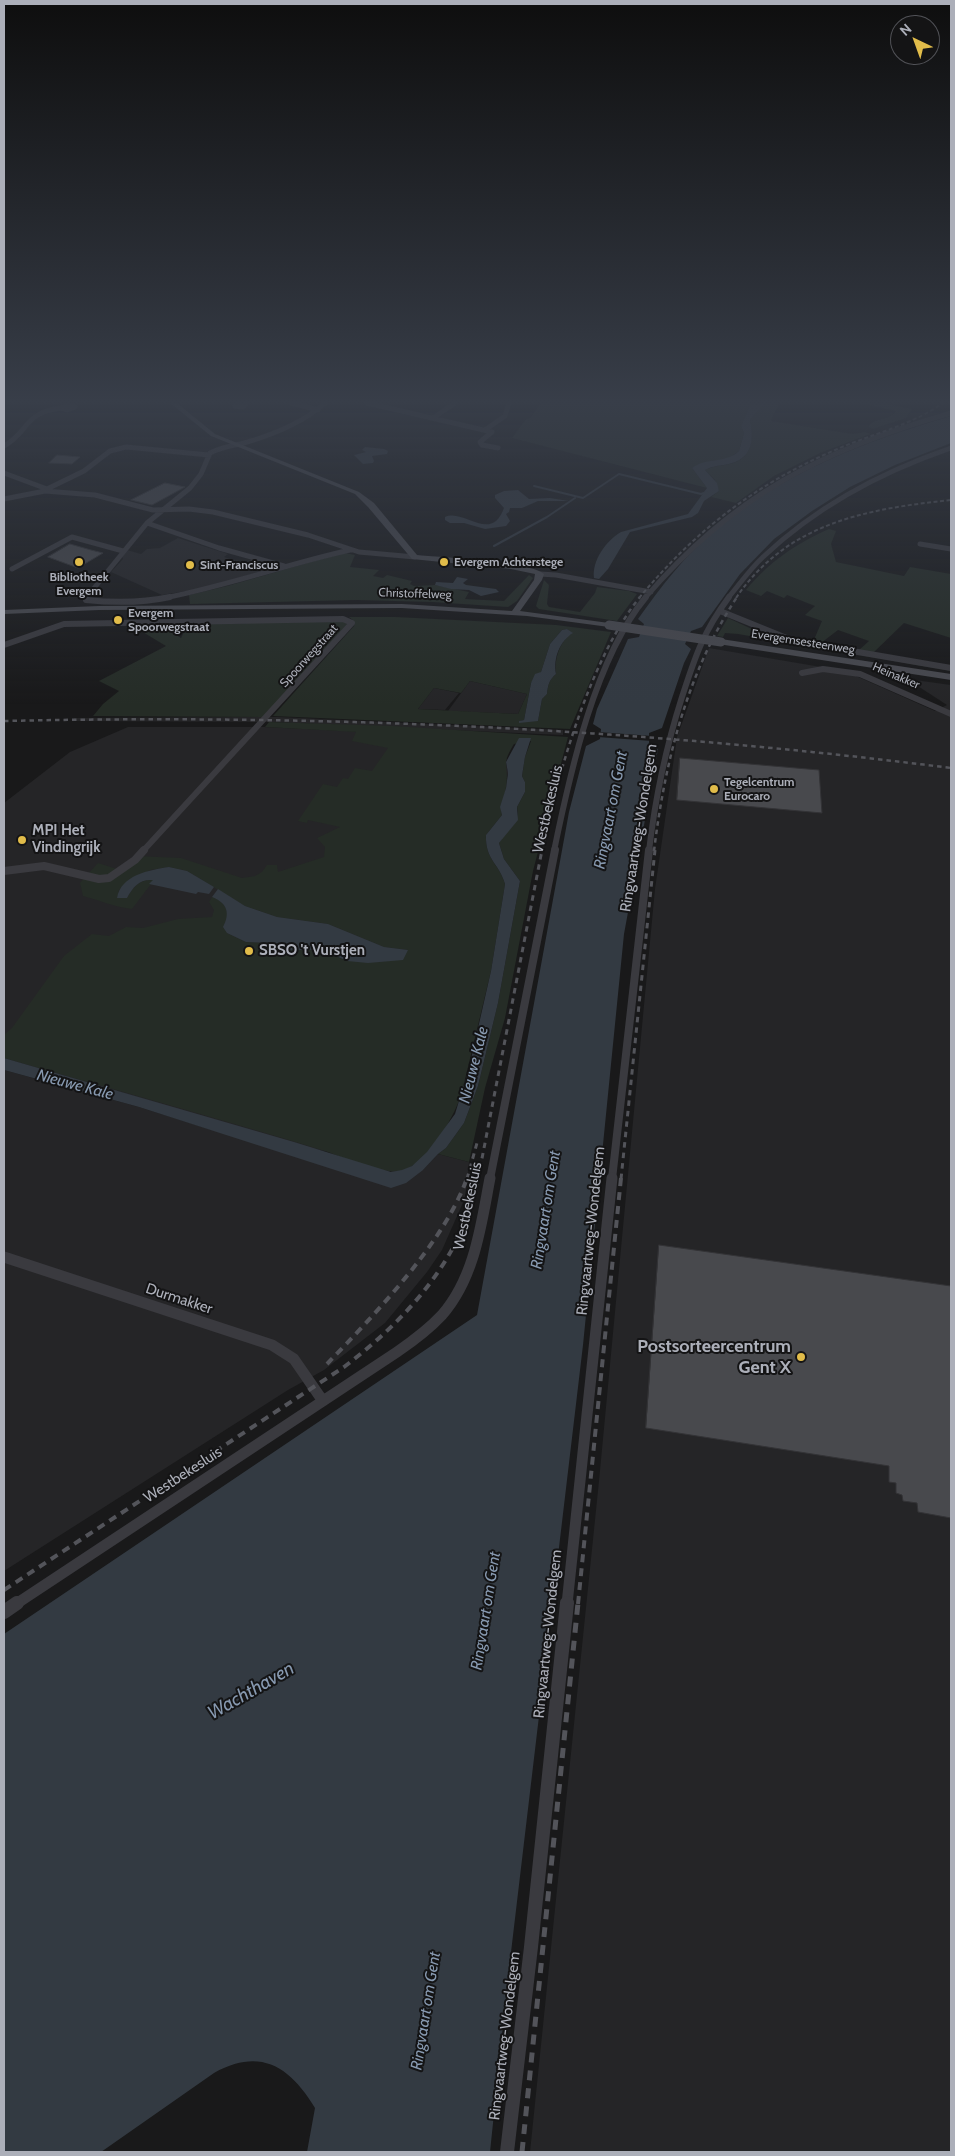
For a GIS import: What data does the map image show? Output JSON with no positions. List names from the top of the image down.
{
  "streets": {
    "main road": ["Christoffelweg", "Evergemsesteenweg"],
    "street": [
      "Spoorwegstraat",
      "Heinakker",
      "Westbekesluis",
      "Ringvaartweg-Wondelgem",
      "Durmakker"
    ]
  },
  "crossings": [
    ["Christoffelweg", "Evergemsesteenweg"],
    ["Westbekesluis", "Durmakker"]
  ],
  "water": ["Ringvaart om Gent", "Nieuwe Kale", "Wachthaven"],
  "places": [
    "Bibliotheek Evergem",
    "Evergem Achterstege",
    "Sint-Franciscus",
    "Evergem Spoorwegstraat",
    "Tegelcentrum Eurocaro",
    "MPI Het Vindingrijk",
    "SBSO 't Vurstjen",
    "Postsorteercentrum Gent X"
  ],
  "north": "top left"
}
